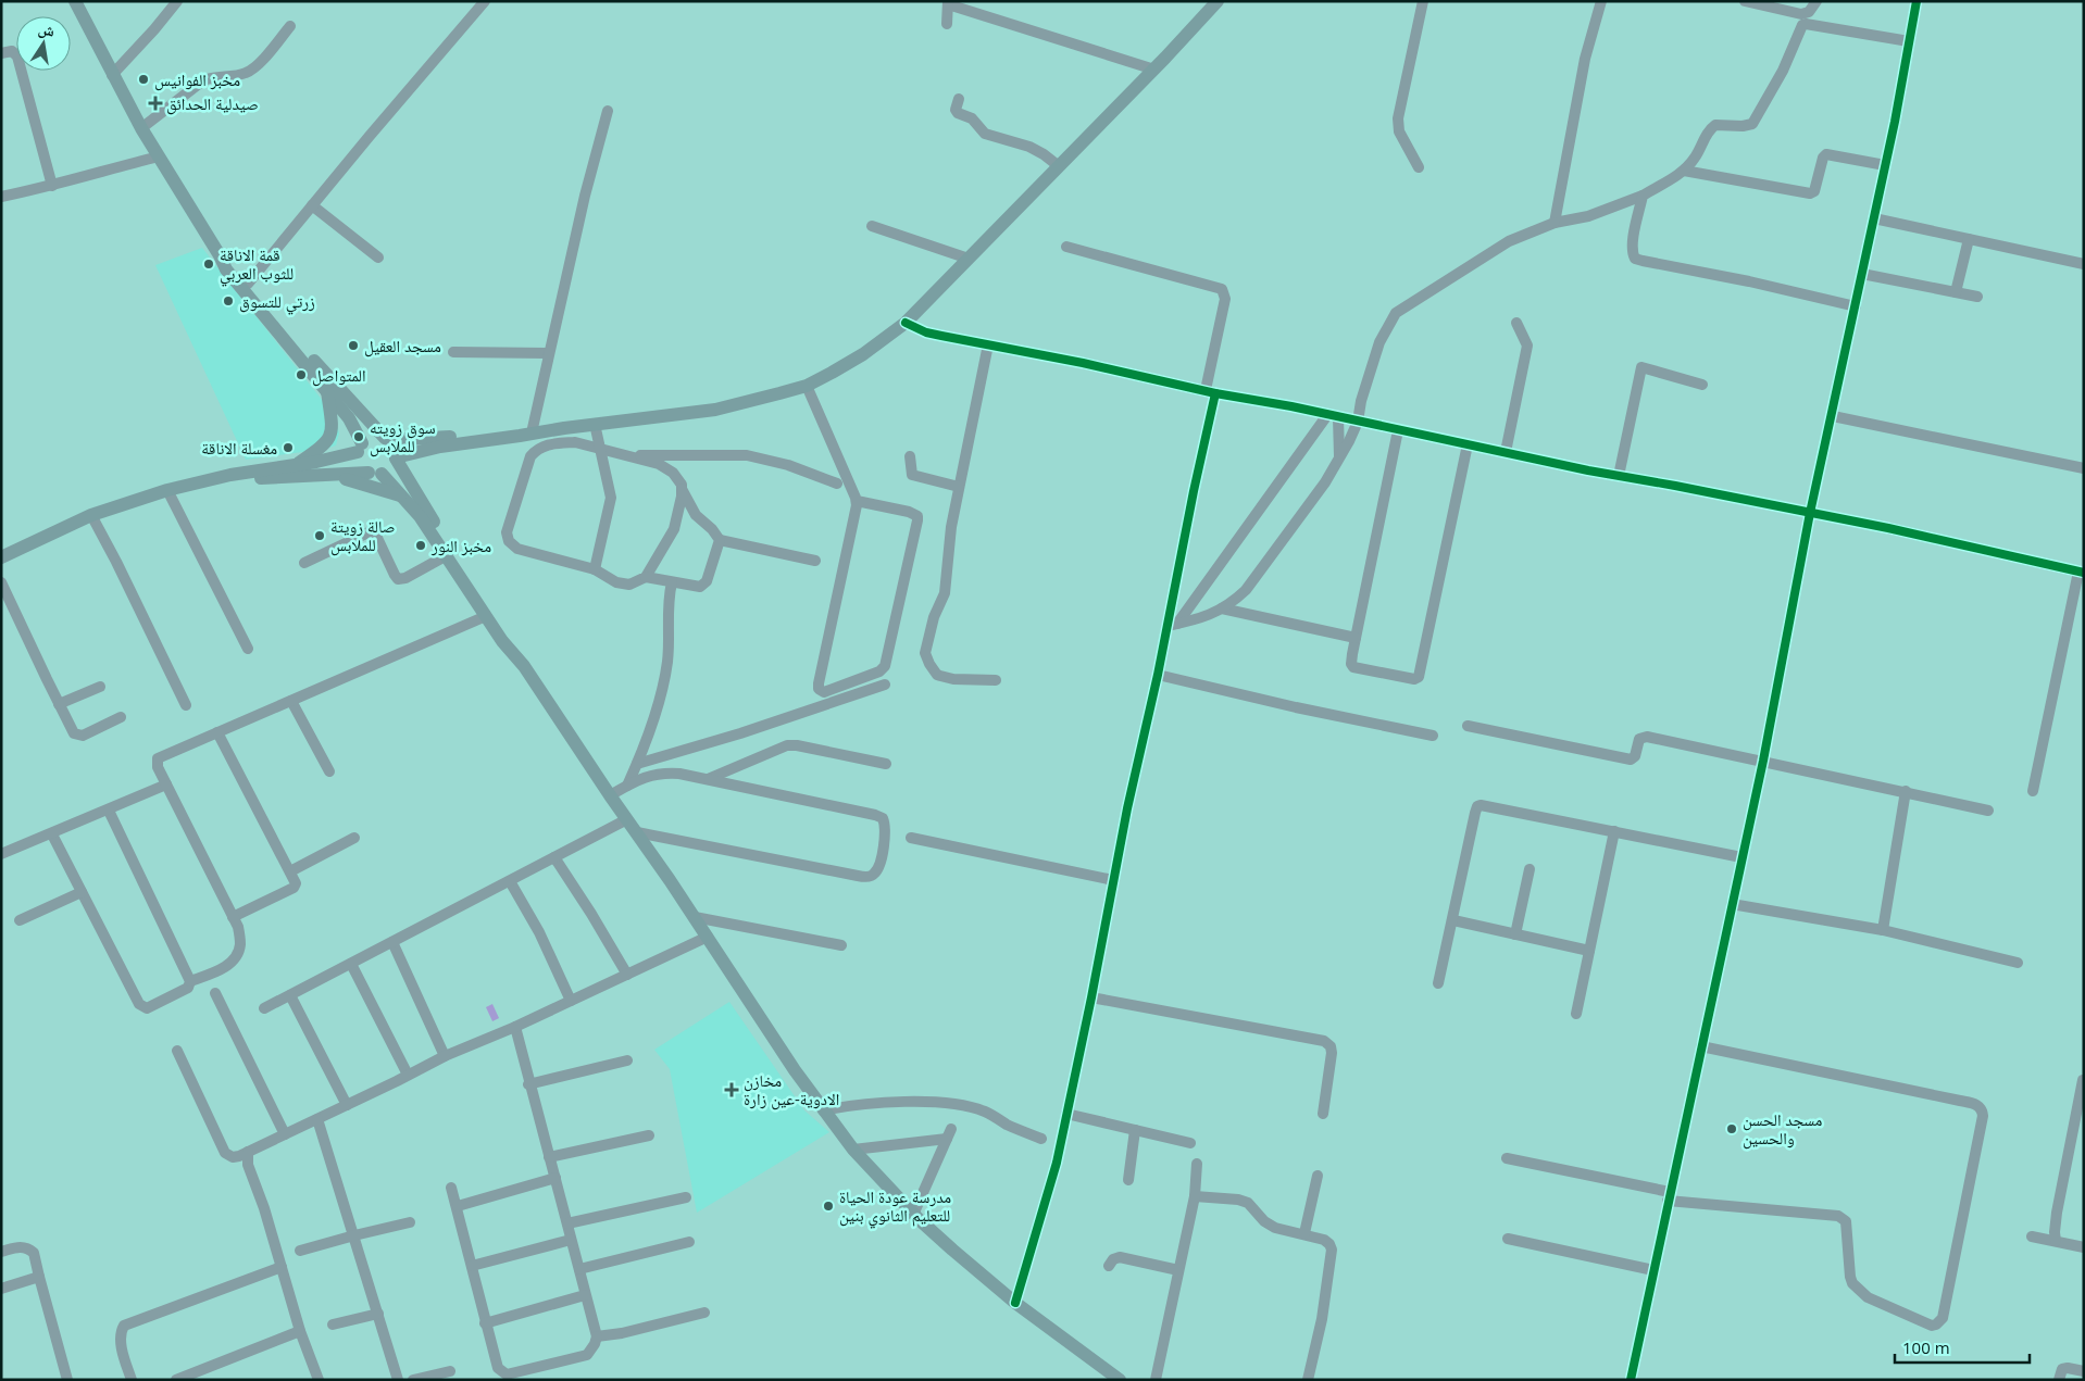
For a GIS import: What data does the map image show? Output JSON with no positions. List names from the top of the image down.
{
  "places": {
    "other": [
      "مخبز الفوانيس",
      "قمة الاناقة للثوب العربي",
      "زرتي للتسوق",
      "مسجد العقيل",
      "المتواصل",
      "سوق زويته للملابس",
      "مغسلة الاناقة",
      "صالة زويتة للملابس",
      "مخبز النور",
      "مسجد الحسن والحسين",
      "مدرسة عودة الحياة للتعليم الثانوي بنين"
    ],
    "health": ["صيدلية الحدائق", "مخازن الادوية-عين زارة"]
  },
  "scale_bar": "100 m",
  "north": "top"
}
